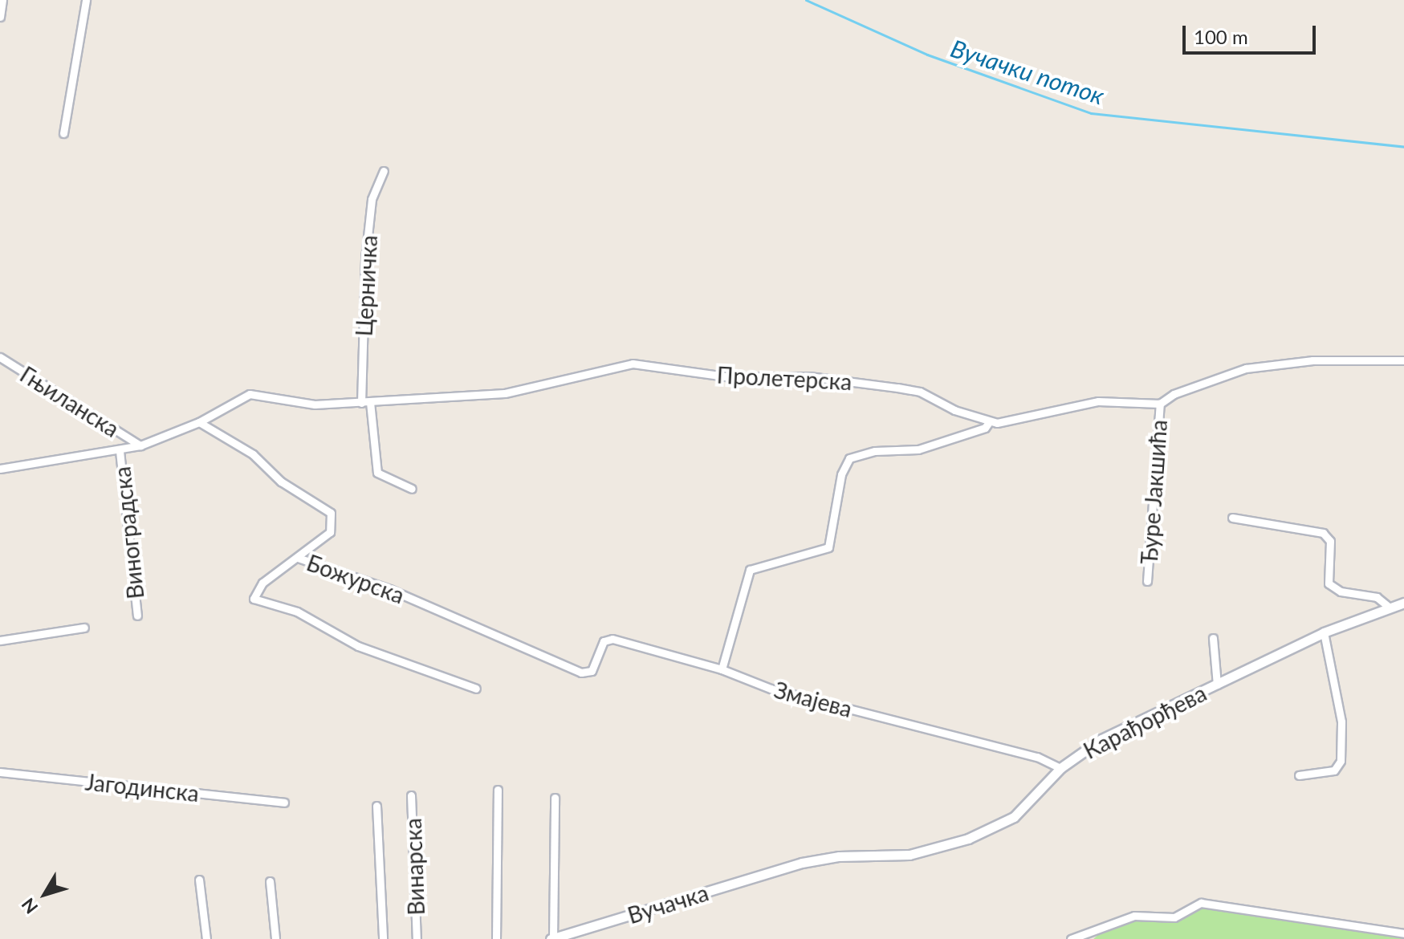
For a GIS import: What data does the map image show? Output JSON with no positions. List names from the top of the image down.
{
  "streets": {
    "street": [
      "Церничка",
      "Пролетерска",
      "Гњиланска",
      "Ђуре Јакшића",
      "Виноградска",
      "Божурска",
      "Змајева",
      "Карађорђева",
      "Јагодинска",
      "Винарска",
      "Вучачка"
    ]
  },
  "crossings": [
    ["Церничка", "Пролетерска"],
    ["Пролетерска", "Гњиланска"],
    ["Пролетерска", "Ђуре Јакшића"],
    ["Пролетерска", "Виноградска"],
    ["Божурска", "Змајева"],
    ["Змајева", "Карађорђева"],
    ["Карађорђева", "Вучачка"]
  ],
  "water": ["Вучачки поток"],
  "scale_bar": "100 m",
  "north": "bottom left"
}
